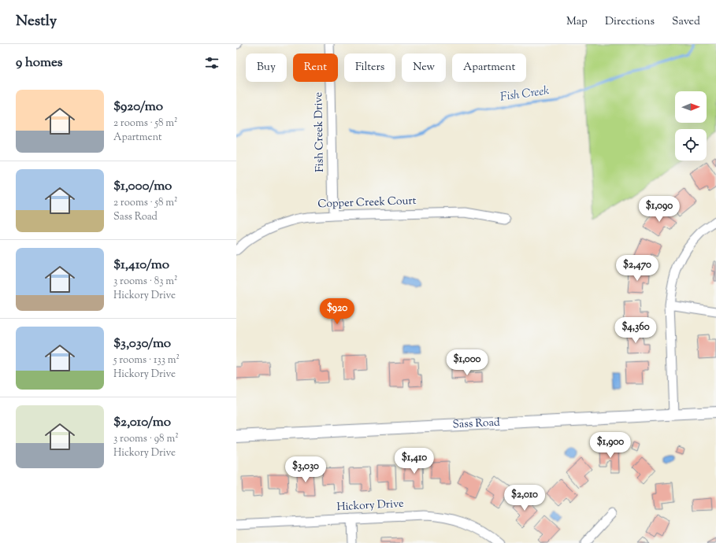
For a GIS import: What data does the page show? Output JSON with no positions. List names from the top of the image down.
{
  "streets": {
    "street": [
      "Fish Creek Drive",
      "Copper Creek Court",
      "Sass Road",
      "Hickory Drive"
    ]
  },
  "crossings": [
    ["Fish Creek Drive", "Copper Creek Court"]
  ],
  "water": ["Fish Creek"],
  "north": "right",
  "page": {
    "header": "Nestly",
    "nav": ["Map", "Directions", "Saved"],
    "heading": "9 homes",
    "chip": [
      "Buy",
      "Rent",
      "Filters",
      "New",
      "Apartment"
    ],
    "list": [
      {
        "name": "$920/mo",
        "note": "2 rooms · 58 m² · Apartment"
      },
      {
        "name": "$1,000/mo",
        "note": "2 rooms · 58 m² · Sass Road"
      },
      {
        "name": "$1,410/mo",
        "note": "3 rooms · 83 m² · Hickory Drive"
      },
      {
        "name": "$3,030/mo",
        "note": "5 rooms · 133 m² · Hickory Drive"
      },
      {
        "name": "$2,010/mo",
        "note": "3 rooms · 98 m² · Hickory Drive"
      }
    ],
    "price": [
      "$1,090",
      "$2,470",
      "$920",
      "$4,360",
      "$1,000",
      "$1,900",
      "$1,410",
      "$3,030",
      "$2,010"
    ]
  }
}
